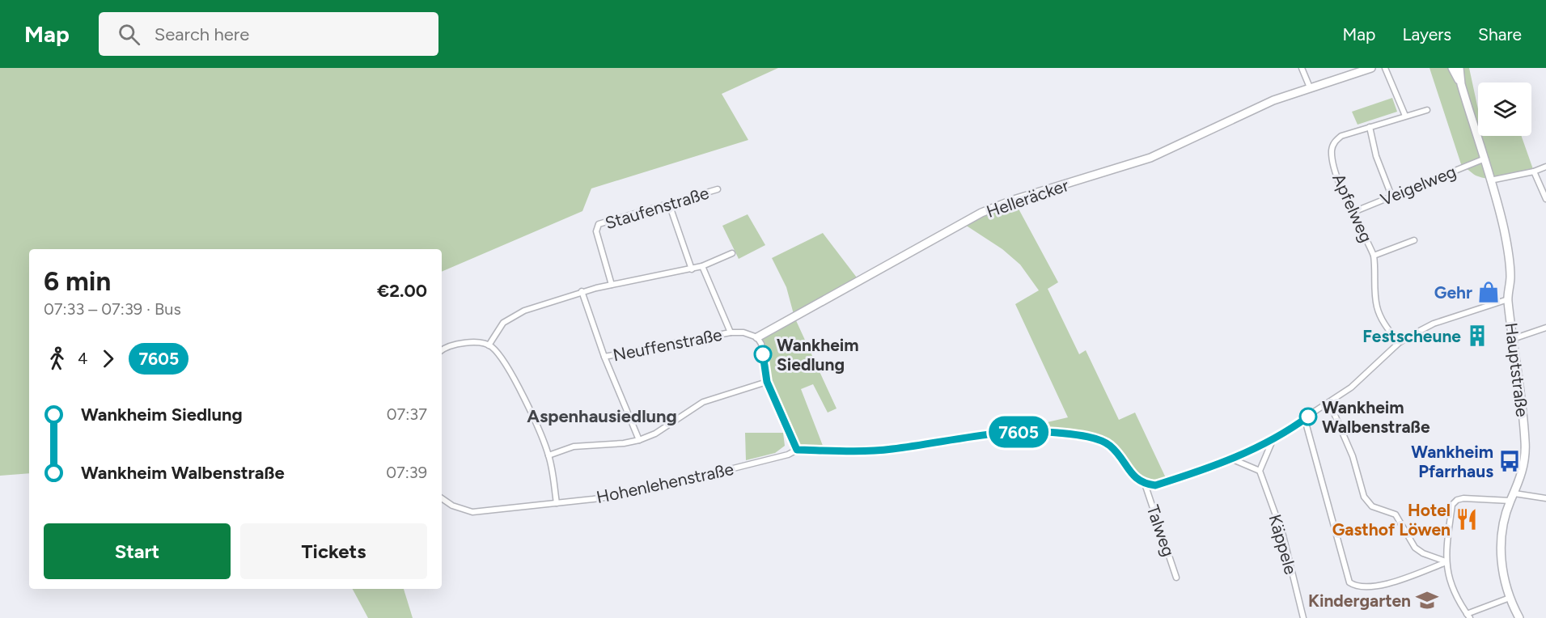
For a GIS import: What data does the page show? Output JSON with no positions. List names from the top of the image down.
{
  "streets": {
    "street": [
      "Veigelweg",
      "Helleräcker",
      "Staufenstraße",
      "Apfelweg",
      "Neuffenstraße",
      "Hauptstraße",
      "Hohenlehenstraße",
      "Talweg",
      "Käppele"
    ]
  },
  "crossings": [
    ["Veigelweg", "Apfelweg"],
    ["Veigelweg", "Hauptstraße"],
    ["Helleräcker", "Neuffenstraße"],
    ["Hohenlehenstraße", "Talweg"]
  ],
  "districts": ["Aspenhausiedlung"],
  "places": {
    "shop": ["Gehr"],
    "building": ["Festscheune"],
    "other": ["Wankheim Siedlung", "Wankheim Walbenstraße"],
    "bus stop": ["Wankheim Pfarrhaus"],
    "restaurant": ["Hotel Gasthof Löwen"],
    "school or university": ["Kindergarten"]
  },
  "lines": ["bus line 7605"],
  "page": {
    "header": "Map",
    "search": "Search here",
    "nav": ["Map", "Layers", "Share"],
    "on_map": "7605",
    "heading": ["6 min", "07:33 – 07:39 · Bus", "€2.00"],
    "legs": ["4", "7605"],
    "list": [
      {
        "name": "Wankheim Siedlung",
        "value": "07:37"
      },
      {
        "name": "Wankheim Walbenstraße",
        "value": "07:39"
      }
    ],
    "buttons": ["Start", "Tickets"]
  }
}
